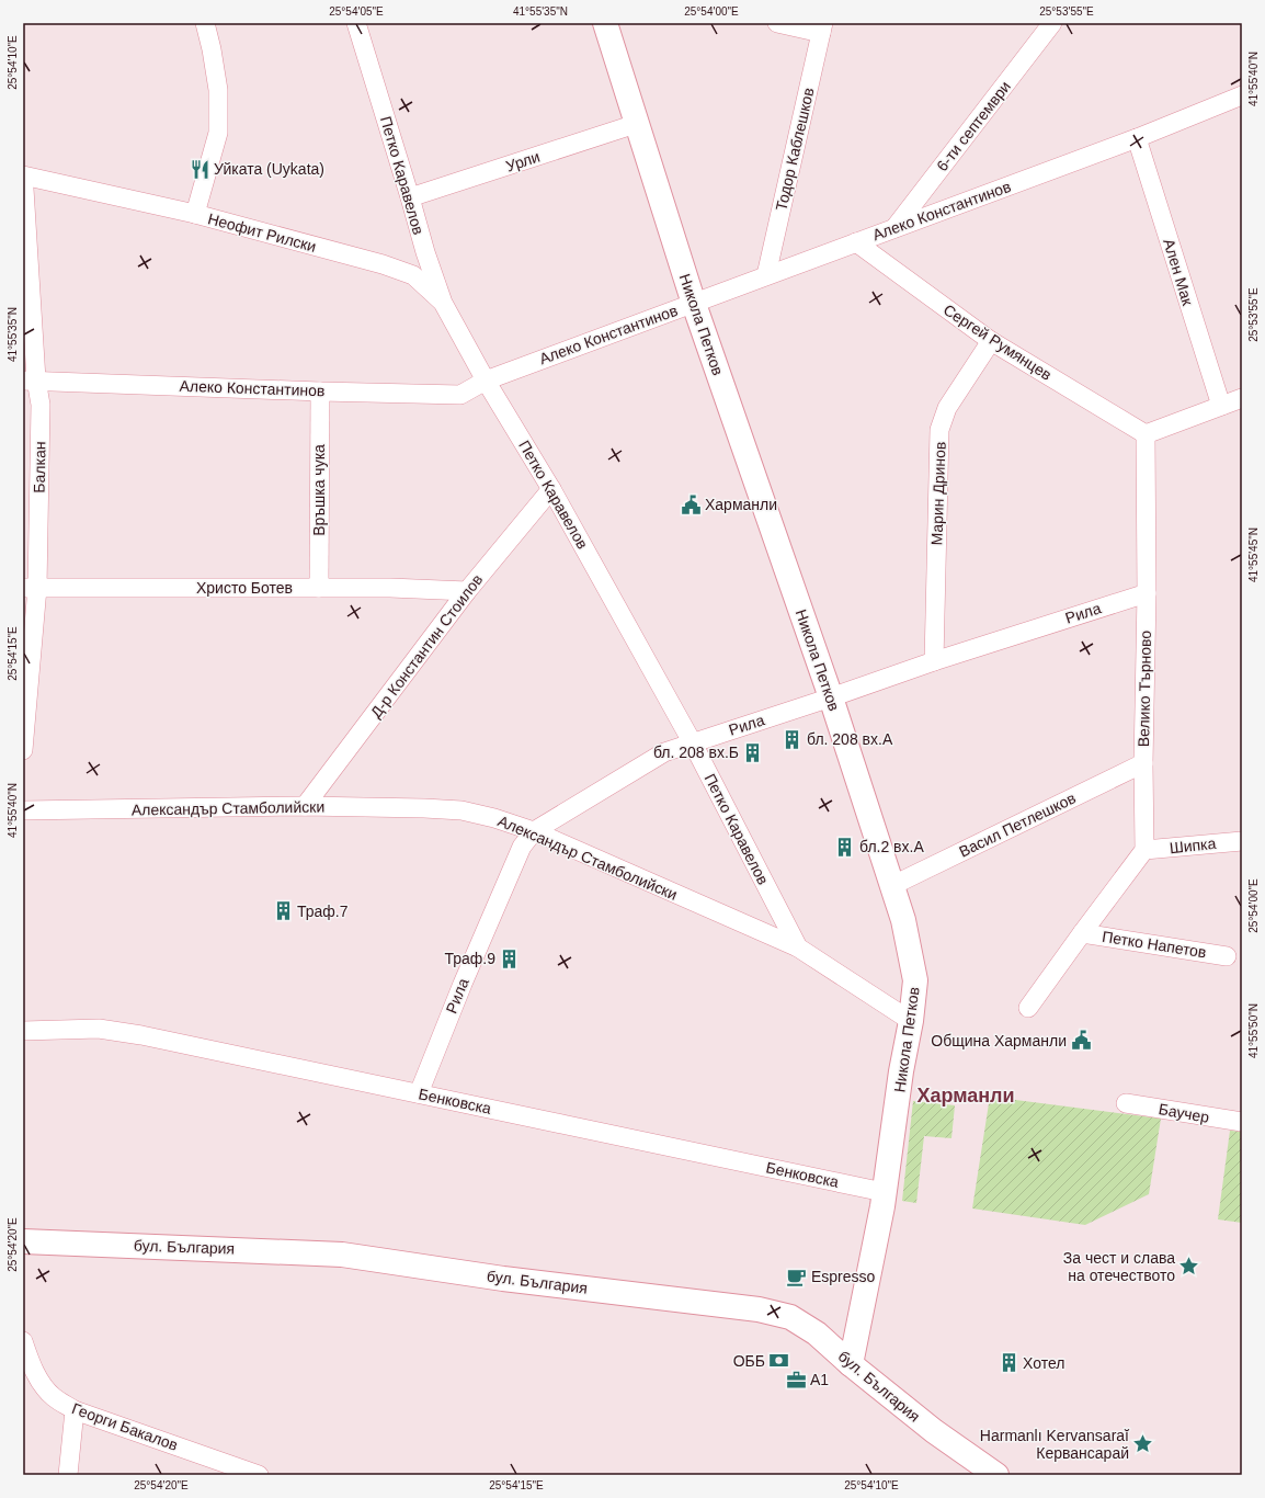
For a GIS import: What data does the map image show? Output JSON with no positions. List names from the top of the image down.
{
  "streets": {
    "street": [
      "6-ти септември",
      "Тодор Каблешков",
      "Урли",
      "Петко Каравелов",
      "Алеко Константинов",
      "Неофит Рилски",
      "Ален Мак",
      "Никола Петков",
      "Сергей Румянцев",
      "Балкан",
      "Връшка чука",
      "Марин Дринов",
      "Христо Ботев",
      "Рила",
      "Д-р Константин Стоилов",
      "Велико Търново",
      "Александър Стамболийски",
      "Васил Петлешков",
      "Шипка",
      "Петко Напетов",
      "Бенковска",
      "Баучер",
      "бул. България",
      "Георги Бакалов"
    ]
  },
  "crossings": [
    ["6-ти септември", "Алеко Константинов"],
    ["Тодор Каблешков", "Алеко Константинов"],
    ["Урли", "Петко Каравелов"],
    ["Урли", "Никола Петков"],
    ["Петко Каравелов", "Алеко Константинов"],
    ["Петко Каравелов", "Неофит Рилски"],
    ["Петко Каравелов", "Рила"],
    ["Петко Каравелов", "Д-р Константин Стоилов"],
    ["Петко Каравелов", "Александър Стамболийски"],
    ["Алеко Константинов", "Ален Мак"],
    ["Алеко Константинов", "Никола Петков"],
    ["Алеко Константинов", "Сергей Румянцев"],
    ["Алеко Константинов", "Балкан"],
    ["Алеко Константинов", "Връшка чука"],
    ["Неофит Рилски", "Балкан"],
    ["Никола Петков", "Рила"],
    ["Никола Петков", "Александър Стамболийски"],
    ["Никола Петков", "Васил Петлешков"],
    ["Никола Петков", "Бенковска"],
    ["Никола Петков", "бул. България"],
    ["Сергей Румянцев", "Марин Дринов"],
    ["Сергей Румянцев", "Велико Търново"],
    ["Балкан", "Христо Ботев"],
    ["Връшка чука", "Христо Ботев"],
    ["Марин Дринов", "Рила"],
    ["Христо Ботев", "Д-р Константин Стоилов"],
    ["Рила", "Велико Търново"],
    ["Рила", "Александър Стамболийски"],
    ["Рила", "Бенковска"],
    ["Д-р Константин Стоилов", "Александър Стамболийски"],
    ["Велико Търново", "Васил Петлешков"],
    ["Велико Търново", "Шипка"]
  ],
  "districts": ["Харманли"],
  "places": {
    "restaurant": ["Уйката (Uykata)"],
    "public building": ["Харманли", "Община Харманли"],
    "building": [
      "бл. 208 вх.А",
      "бл. 208 вх.Б",
      "бл.2 вх.А",
      "Траф.7",
      "Траф.9",
      "Хотел"
    ],
    "place": ["За чест и слава на отечеството", "Harmanlı Kervansaraĭ Кервансарай"],
    "cafe": ["Espresso"],
    "bank": ["ОББ"],
    "office": ["A1"]
  },
  "coordinates": [
    "25°54'05\"E",
    "41°55'35\"N",
    "25°54'00\"E",
    "25°53'55\"E",
    "25°54'10\"E",
    "41°55'40\"N",
    "41°55'45\"N",
    "25°54'15\"E",
    "41°55'50\"N",
    "25°54'20\"E"
  ]
}
